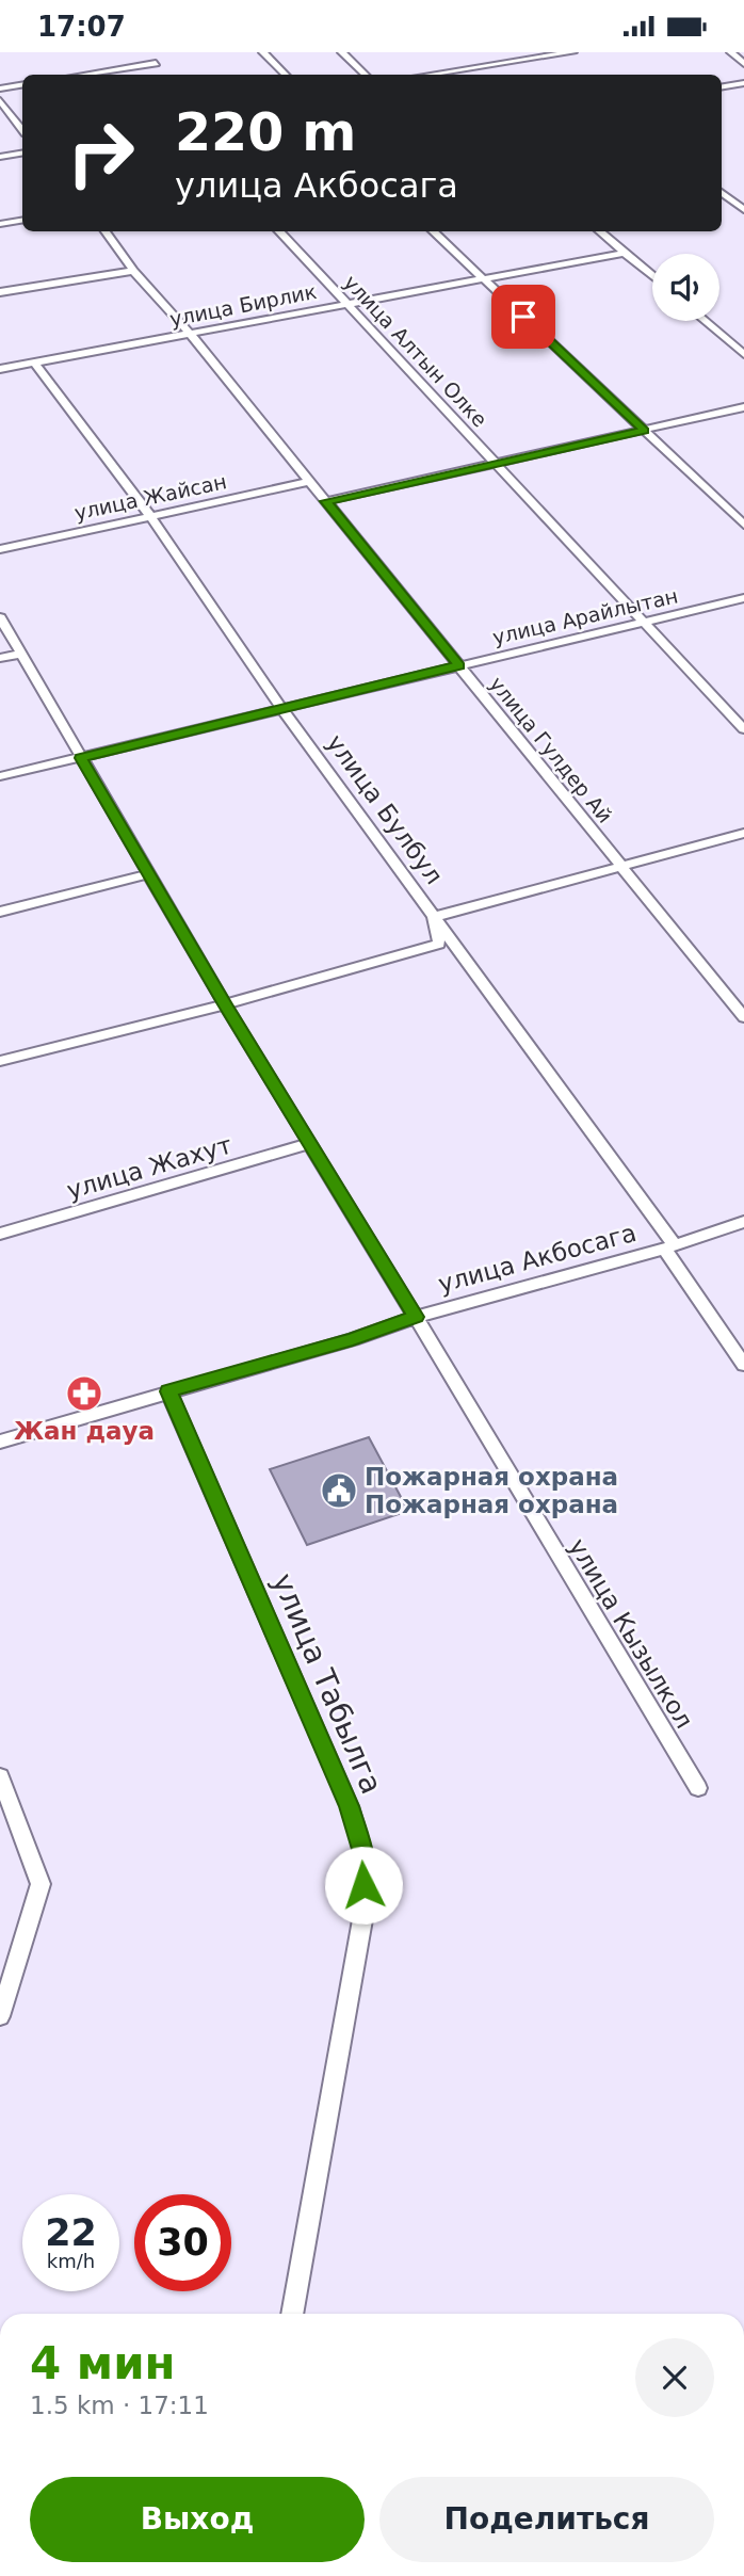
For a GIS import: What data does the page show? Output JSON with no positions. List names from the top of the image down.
{
  "streets": {
    "street": [
      "улица Бирлик",
      "улица Алтын Олке",
      "улица Жайсан",
      "улица Арайлытан",
      "улица Гулдер Ай",
      "улица Булбул",
      "улица Жахут",
      "улица Акбосага",
      "улица Кызылкол",
      "улица Табылга"
    ]
  },
  "crossings": [
    ["улица Бирлик", "улица Алтын Олке"],
    ["улица Бирлик", "улица Гулдер Ай"],
    ["улица Бирлик", "улица Булбул"],
    ["улица Алтын Олке", "улица Арайлытан"],
    ["улица Жайсан", "улица Гулдер Ай"],
    ["улица Жайсан", "улица Булбул"],
    ["улица Арайлытан", "улица Гулдер Ай"],
    ["улица Арайлытан", "улица Булбул"],
    ["улица Арайлытан", "улица Кызылкол"],
    ["улица Булбул", "улица Акбосага"],
    ["улица Жахут", "улица Кызылкол"],
    ["улица Акбосага", "улица Кызылкол"],
    ["улица Акбосага", "улица Табылга"]
  ],
  "places": {
    "pharmacy": ["Жан дауа"],
    "public building": ["Пожарная охрана Пожарная охрана"]
  },
  "page": {
    "status": "17:07",
    "turn": ["220 m", "улица Акбосага"],
    "speed": "22 km/h",
    "limit": "30",
    "heading": ["4 мин", "1.5 km · 17:11"],
    "buttons": ["Выход", "Поделиться"]
  }
}
